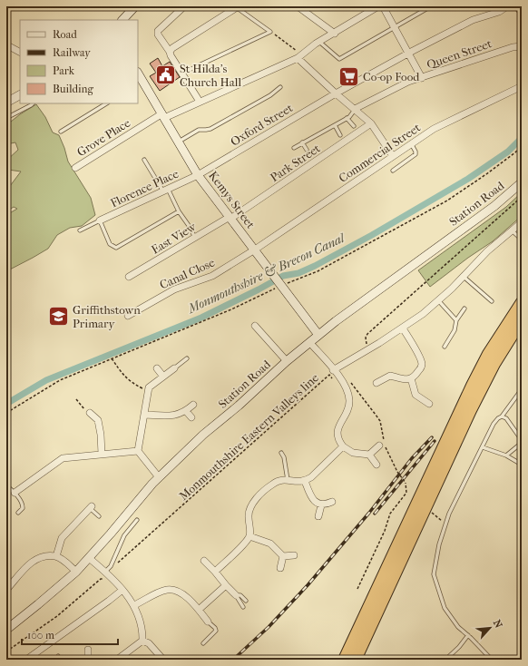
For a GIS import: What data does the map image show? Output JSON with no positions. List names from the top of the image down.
{
  "streets": {
    "street": [
      "Queen Street",
      "Oxford Street",
      "Grove Place",
      "Commercial Street",
      "Park Street",
      "Florence Place",
      "Kemys Street",
      "Station Road",
      "East View",
      "Canal Close"
    ],
    "path": ["Monmouthshire Eastern Valleys line"]
  },
  "crossings": [
    ["Oxford Street", "Florence Place"],
    ["Oxford Street", "Kemys Street"],
    ["Grove Place", "Kemys Street"],
    ["Commercial Street", "Kemys Street"],
    ["Commercial Street", "Canal Close"],
    ["Park Street", "Kemys Street"],
    ["Park Street", "East View"],
    ["Florence Place", "Kemys Street"],
    ["Kemys Street", "Station Road"],
    ["Kemys Street", "East View"],
    ["Kemys Street", "Canal Close"]
  ],
  "water": ["Monmouthshire & Brecon Canal"],
  "places": {
    "public building": ["St Hilda's Church Hall"],
    "supermarket": ["Co-op Food"],
    "school or university": ["Griffithstown Primary"]
  },
  "legend": [
    "Road",
    "Railway",
    "Park",
    "Building"
  ],
  "scale_bar": "100 m",
  "north": "top right"
}
